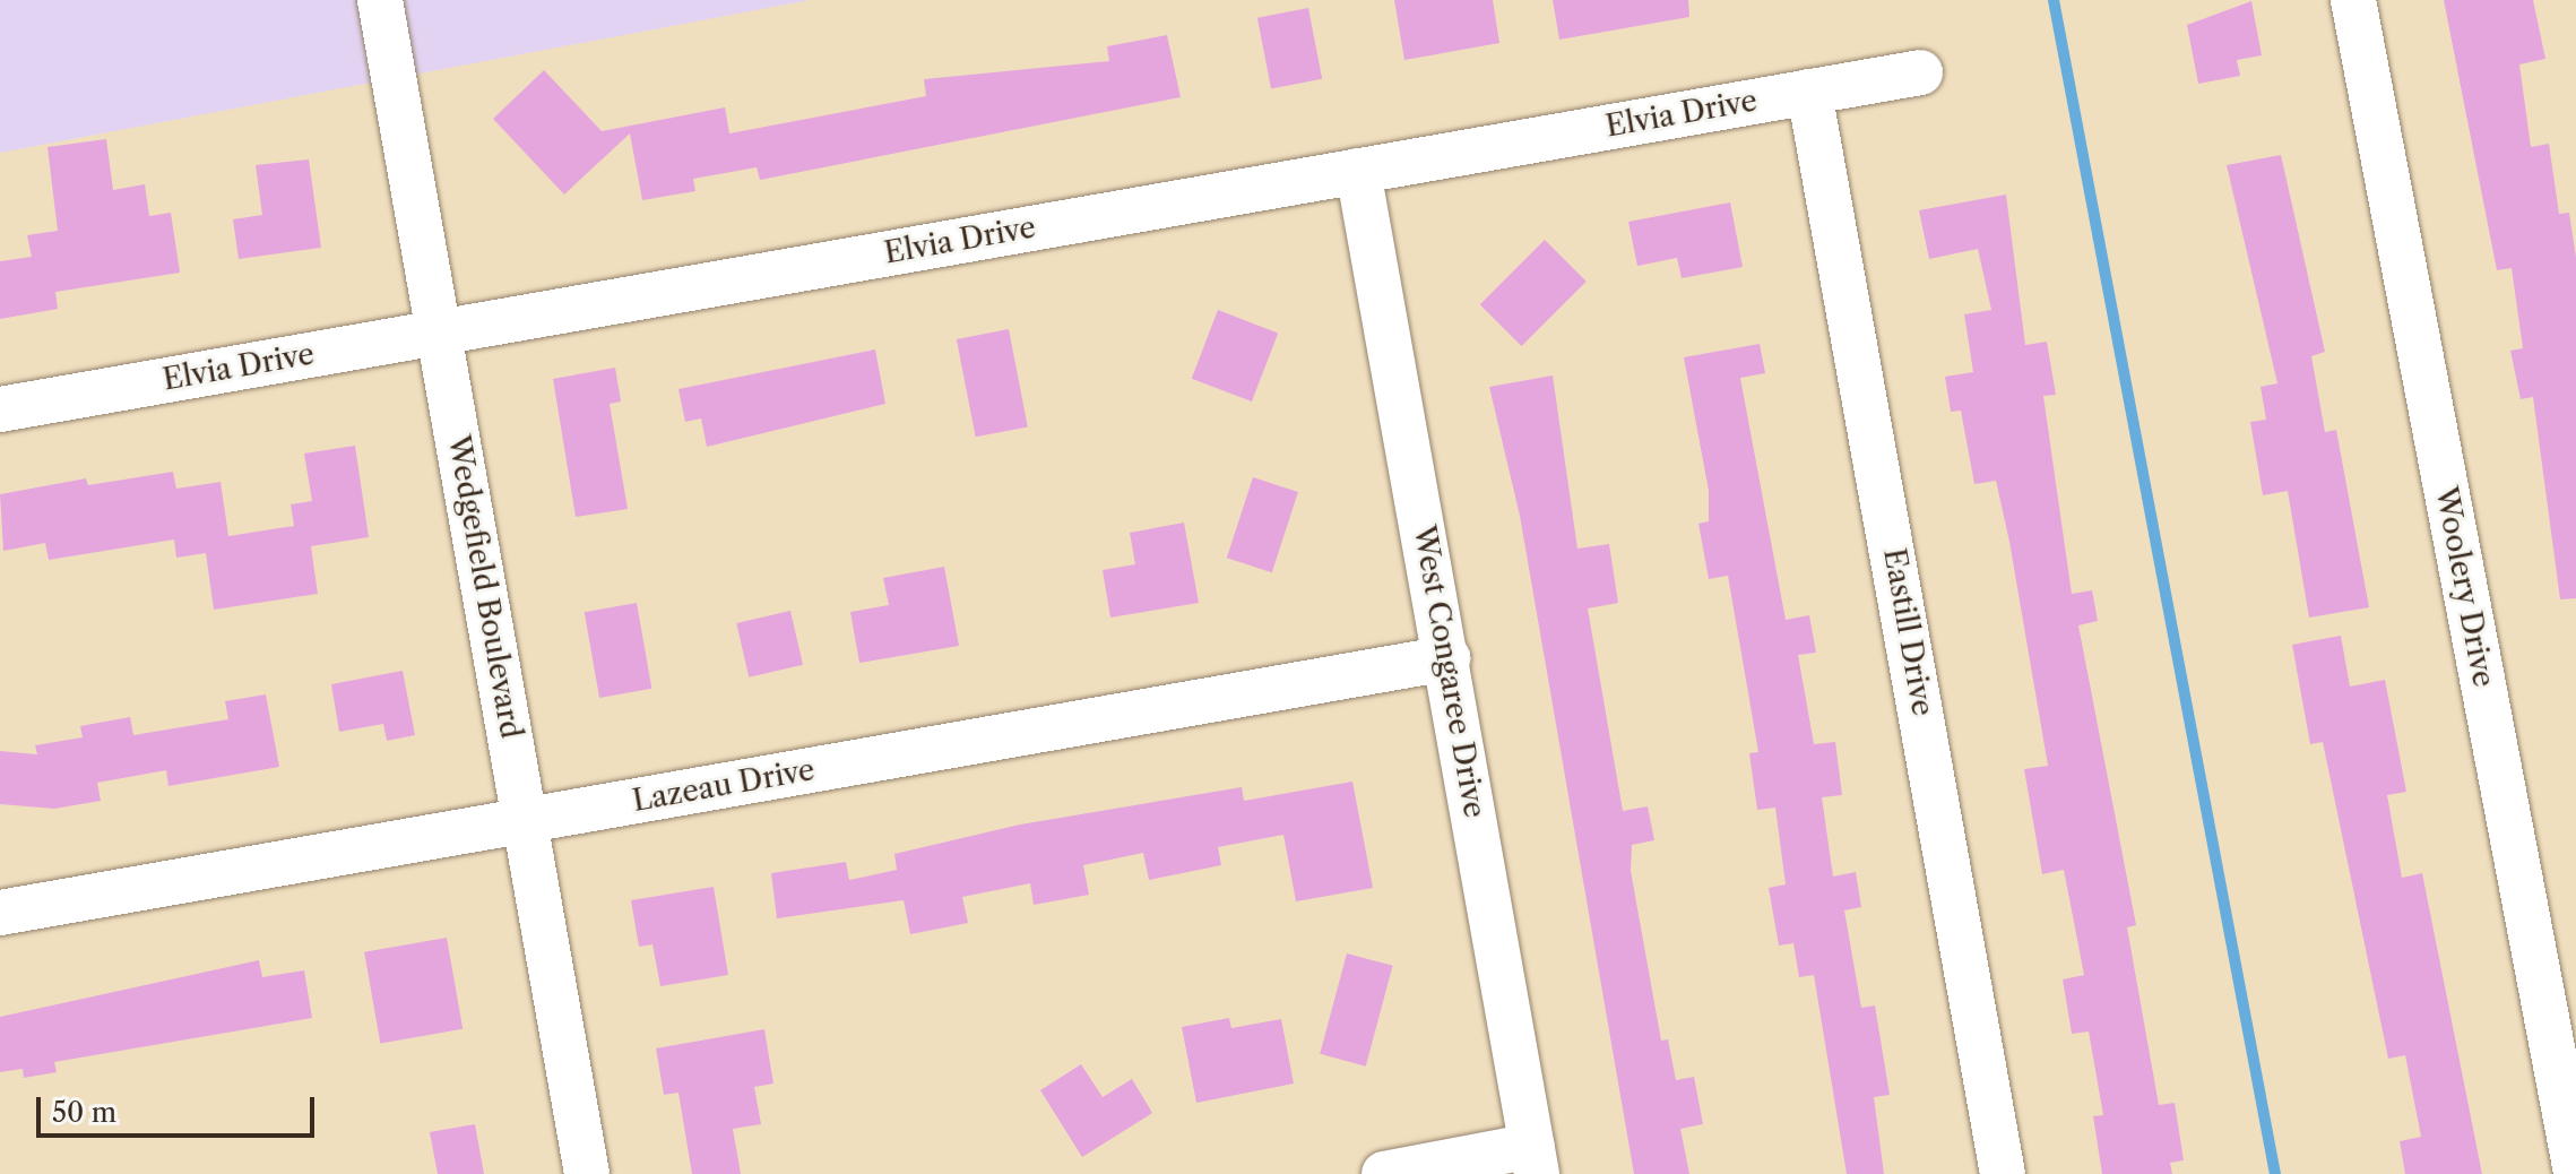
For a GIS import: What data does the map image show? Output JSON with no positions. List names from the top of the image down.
{
  "streets": {
    "street": [
      "Elvia Drive",
      "Wedgefield Boulevard",
      "Woolery Drive",
      "Eastill Drive",
      "West Congaree Drive",
      "Lazeau Drive"
    ]
  },
  "crossings": [
    ["Elvia Drive", "Wedgefield Boulevard"],
    ["Elvia Drive", "Eastill Drive"],
    ["Elvia Drive", "West Congaree Drive"],
    ["Wedgefield Boulevard", "Lazeau Drive"],
    ["West Congaree Drive", "Lazeau Drive"]
  ],
  "scale_bar": "50 m"
}
